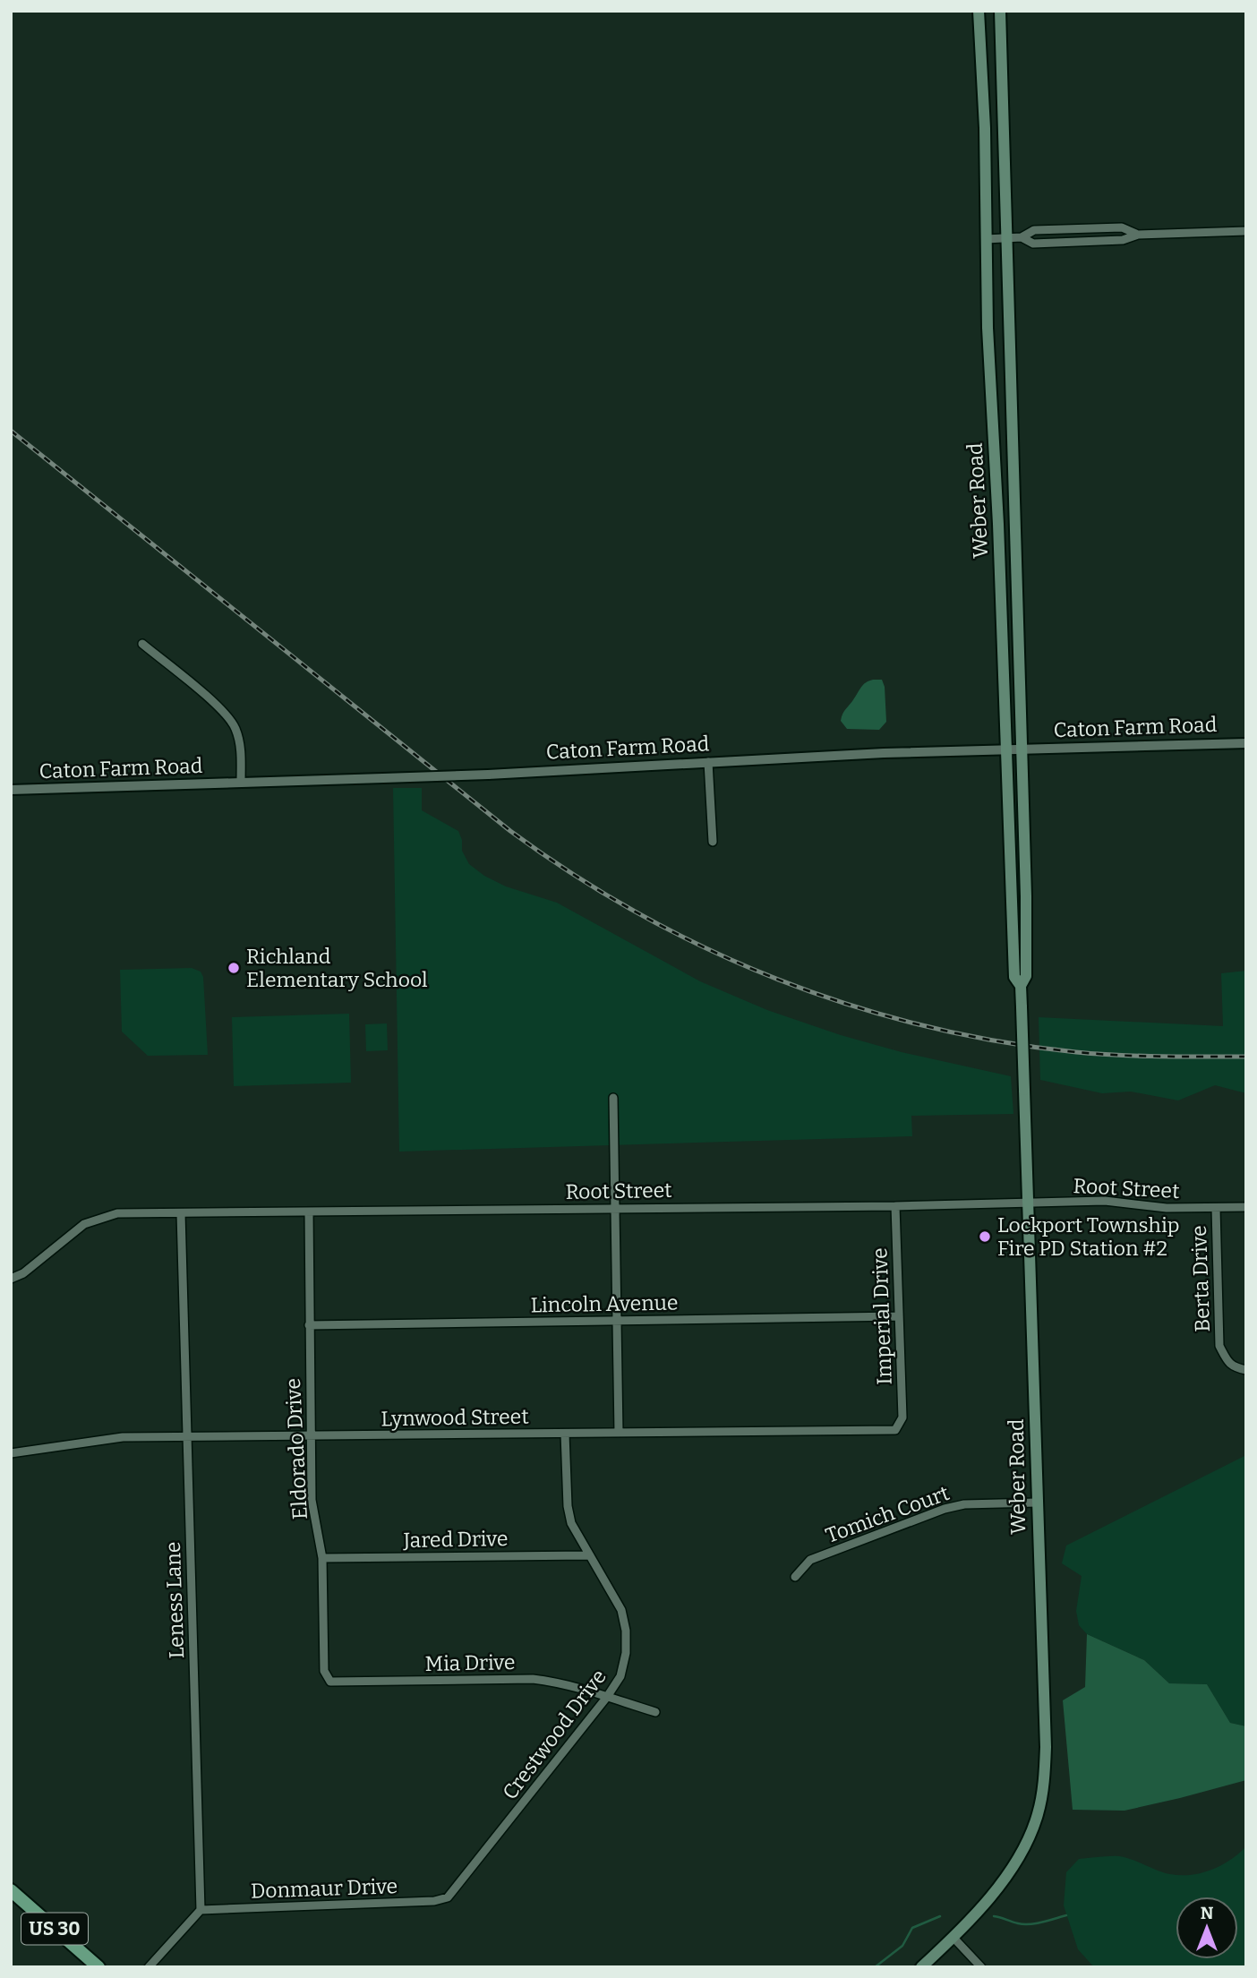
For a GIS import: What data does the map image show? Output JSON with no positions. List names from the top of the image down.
{
  "streets": {
    "main road": ["Weber Road", "US 30"],
    "street": [
      "Caton Farm Road",
      "Root Street",
      "Berta Drive",
      "Lincoln Avenue",
      "Imperial Drive",
      "Lynwood Street",
      "Eldorado Drive",
      "Tomich Court",
      "Jared Drive",
      "Leness Lane",
      "Mia Drive",
      "Crestwood Drive",
      "Donmaur Drive"
    ]
  },
  "crossings": [
    ["Weber Road", "Caton Farm Road"],
    ["Weber Road", "Root Street"],
    ["Weber Road", "Tomich Court"],
    ["Root Street", "Berta Drive"],
    ["Root Street", "Imperial Drive"],
    ["Root Street", "Eldorado Drive"],
    ["Root Street", "Leness Lane"],
    ["Lincoln Avenue", "Imperial Drive"],
    ["Lincoln Avenue", "Eldorado Drive"],
    ["Imperial Drive", "Lynwood Street"],
    ["Lynwood Street", "Eldorado Drive"],
    ["Lynwood Street", "Leness Lane"],
    ["Lynwood Street", "Crestwood Drive"],
    ["Eldorado Drive", "Jared Drive"],
    ["Eldorado Drive", "Mia Drive"],
    ["Jared Drive", "Crestwood Drive"],
    ["Leness Lane", "Donmaur Drive"],
    ["Mia Drive", "Crestwood Drive"],
    ["Crestwood Drive", "Donmaur Drive"]
  ],
  "places": ["Richland Elementary School", "Lockport Township Fire PD Station #2"],
  "north": "top"
}
